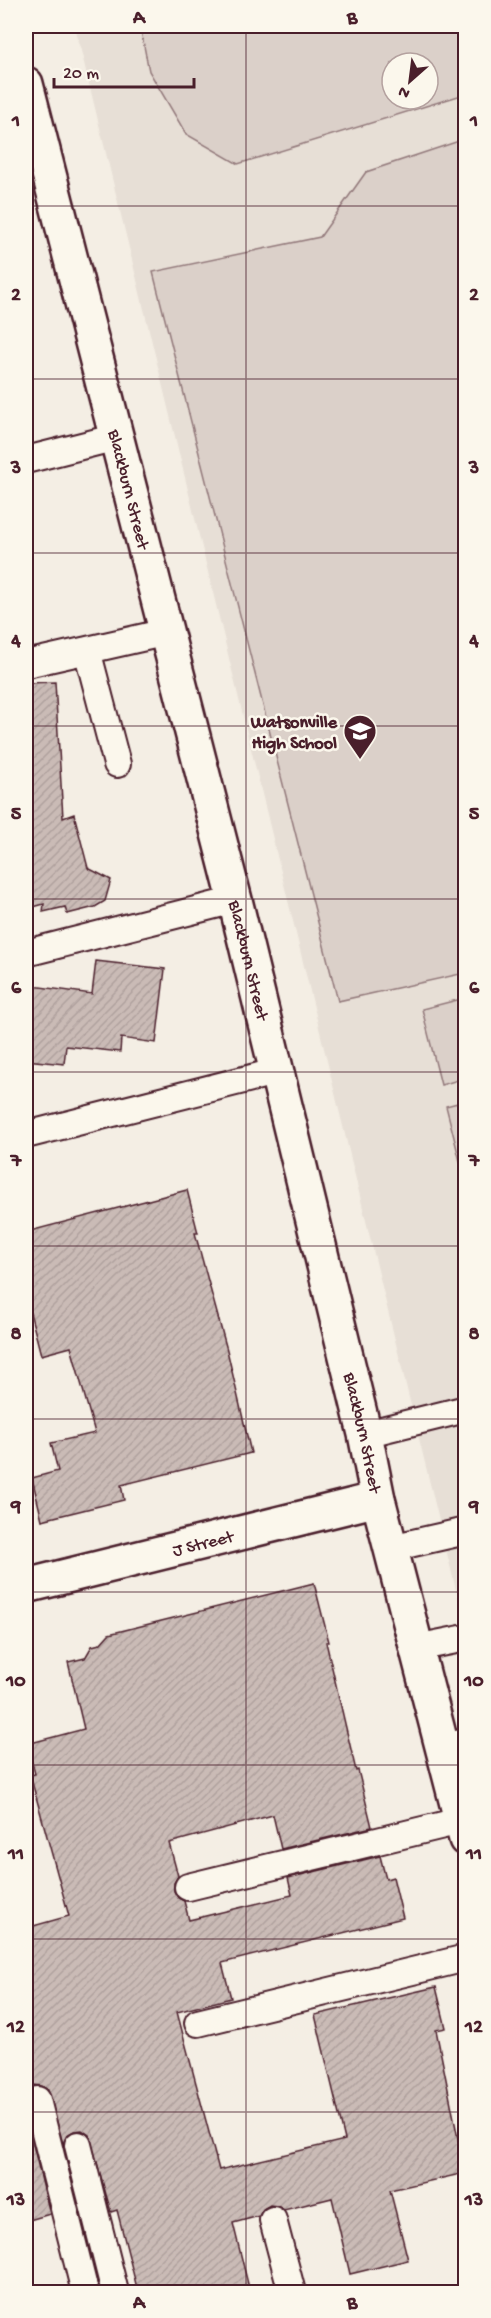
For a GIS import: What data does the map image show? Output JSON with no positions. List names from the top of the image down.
{
  "streets": {
    "street": ["Blackburn Street", "J Street"]
  },
  "crossings": [
    ["Blackburn Street", "J Street"]
  ],
  "places": {
    "school or university": ["Watsonville High School"]
  },
  "scale_bar": "20 m",
  "north": "bottom left",
  "grid": {
    "columns": ["A", "B"],
    "rows": [
      "1",
      "2",
      "3",
      "4",
      "5",
      "6",
      "7",
      "8",
      "9",
      "10",
      "11",
      "12",
      "13"
    ]
  }
}
